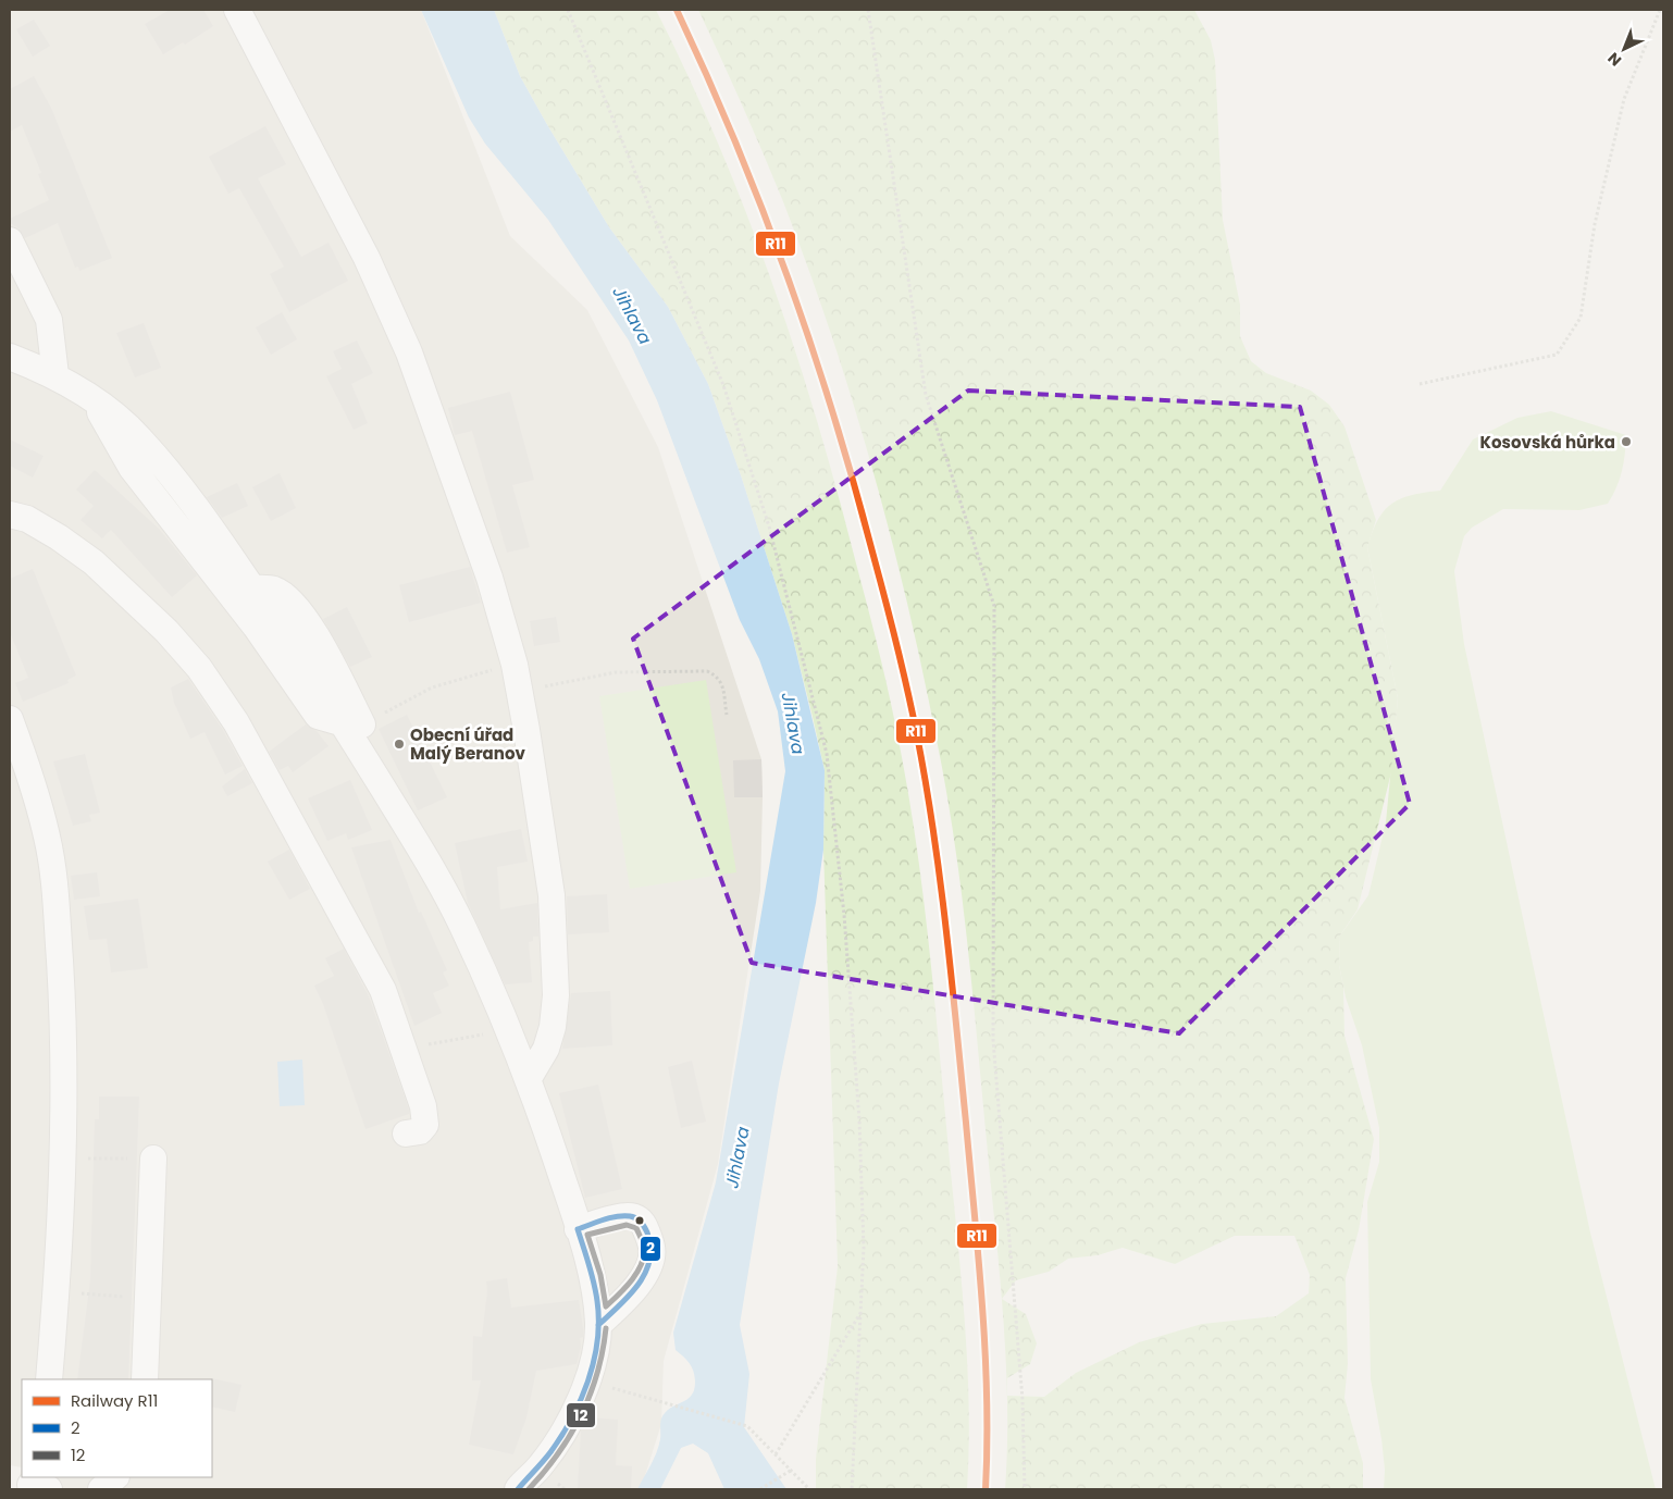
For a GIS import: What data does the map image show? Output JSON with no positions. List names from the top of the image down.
{
  "water": ["Jihlava"],
  "places": ["Kosovská hůrka", "Obecní úřad Malý Beranov"],
  "lines": ["rail line R11", "transit line 2", "transit line 12"],
  "legend": ["Railway R11", "2", "12"],
  "north": "bottom left"
}
